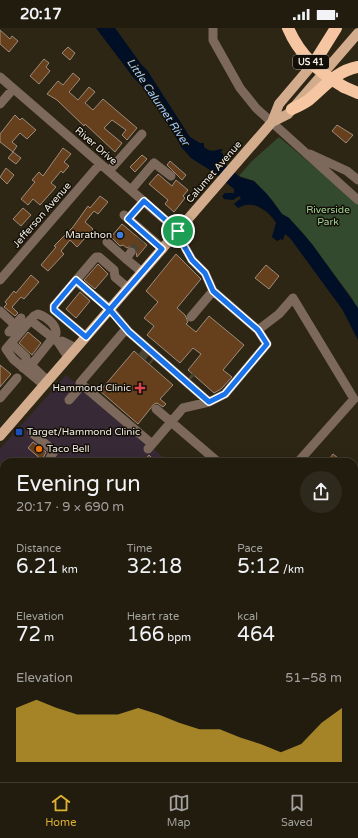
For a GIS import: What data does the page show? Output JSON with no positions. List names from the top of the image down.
{
  "streets": {
    "highway": ["US 41"],
    "main road": ["Calumet Avenue"],
    "street": ["River Drive", "Jefferson Avenue"]
  },
  "crossings": [
    ["River Drive", "Calumet Avenue"],
    ["River Drive", "Jefferson Avenue"]
  ],
  "water": ["Little Calumet River"],
  "parks": ["Riverside Park"],
  "places": {
    "other": ["Marathon", "Taco Bell"],
    "health": ["Hammond Clinic"],
    "transit": ["Target/Hammond Clinic"]
  },
  "page": {
    "status": "20:17",
    "heading": ["Evening run", "20:17 · 9 × 690 m"],
    "stats": [
      ["Distance", "6.21 km"],
      ["Time", "32:18"],
      ["Pace", "5:12 /km"],
      ["Elevation", "72 m"],
      ["Heart rate", "166 bpm"],
      ["kcal", "464"]
    ],
    "chart": ["Elevation", "51–58 m"],
    "tabs": ["Home", "Map", "Saved"]
  }
}
